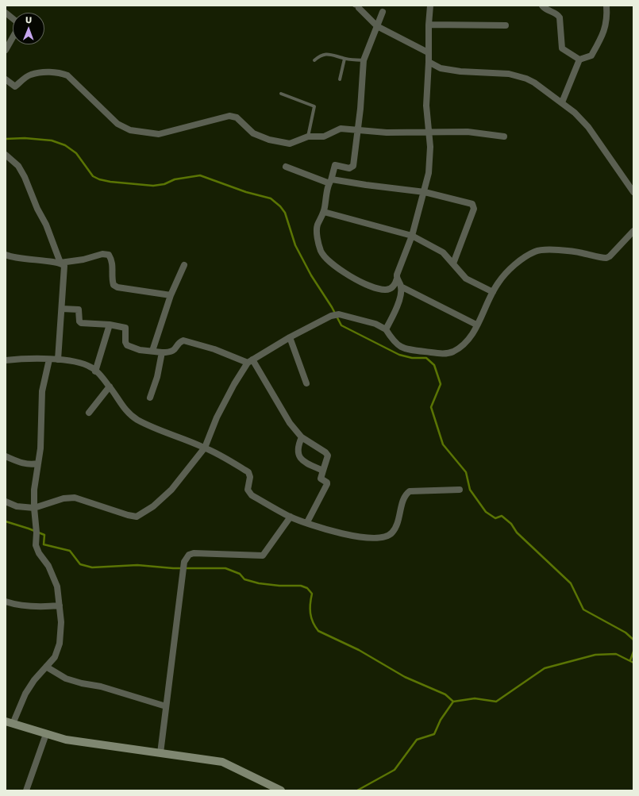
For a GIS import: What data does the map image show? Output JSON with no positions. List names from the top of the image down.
{
  "north": "top"
}
